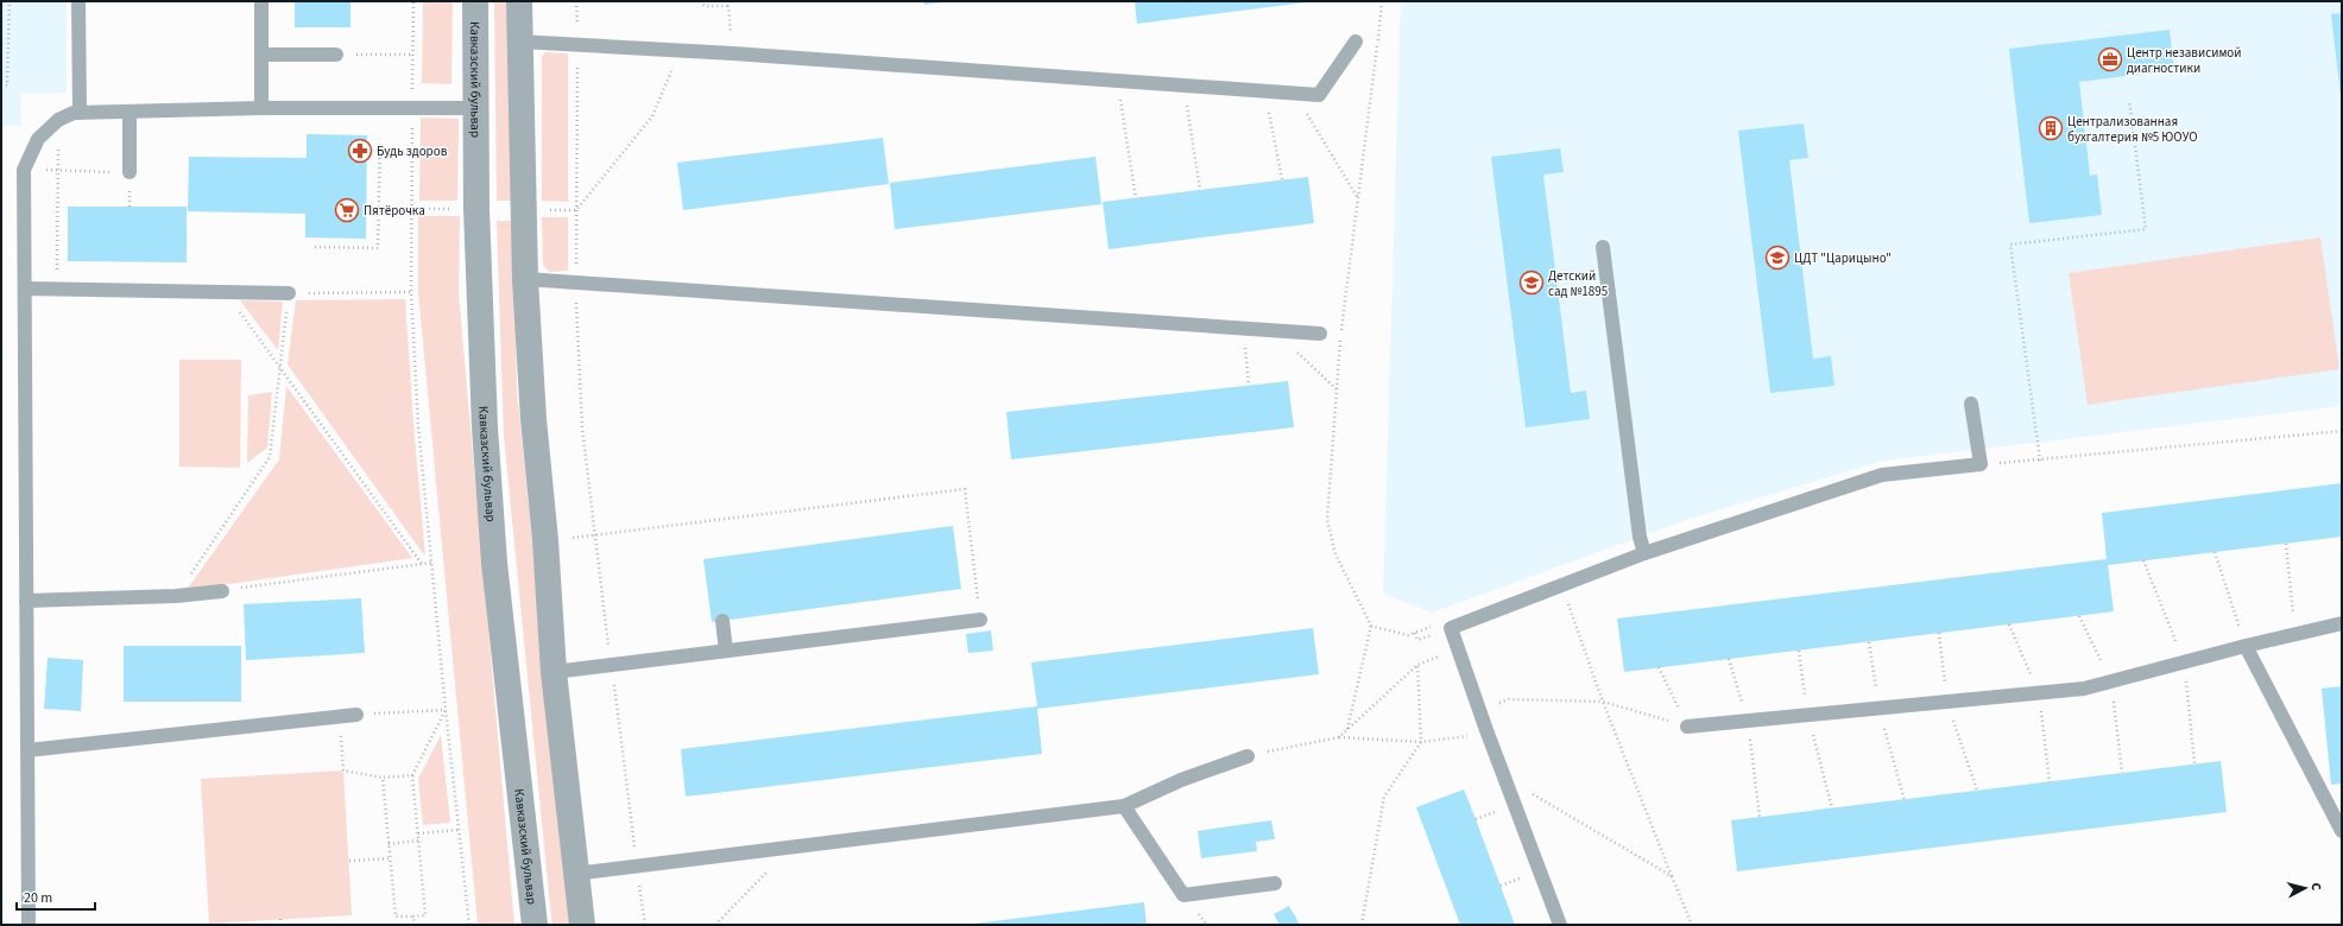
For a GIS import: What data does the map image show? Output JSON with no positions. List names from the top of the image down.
{
  "streets": {
    "street": ["Кавказский бульвар"]
  },
  "places": {
    "office": ["Центр независимой диагностики"],
    "building": ["Централизованная бухгалтерия №5 ЮОУО"],
    "pharmacy": ["Будь здоров"],
    "supermarket": ["Пятёрочка"],
    "school or university": ["ЦДТ \"Царицыно\"", "Детский сад №1895"]
  },
  "scale_bar": "20 m",
  "north": "right"
}
